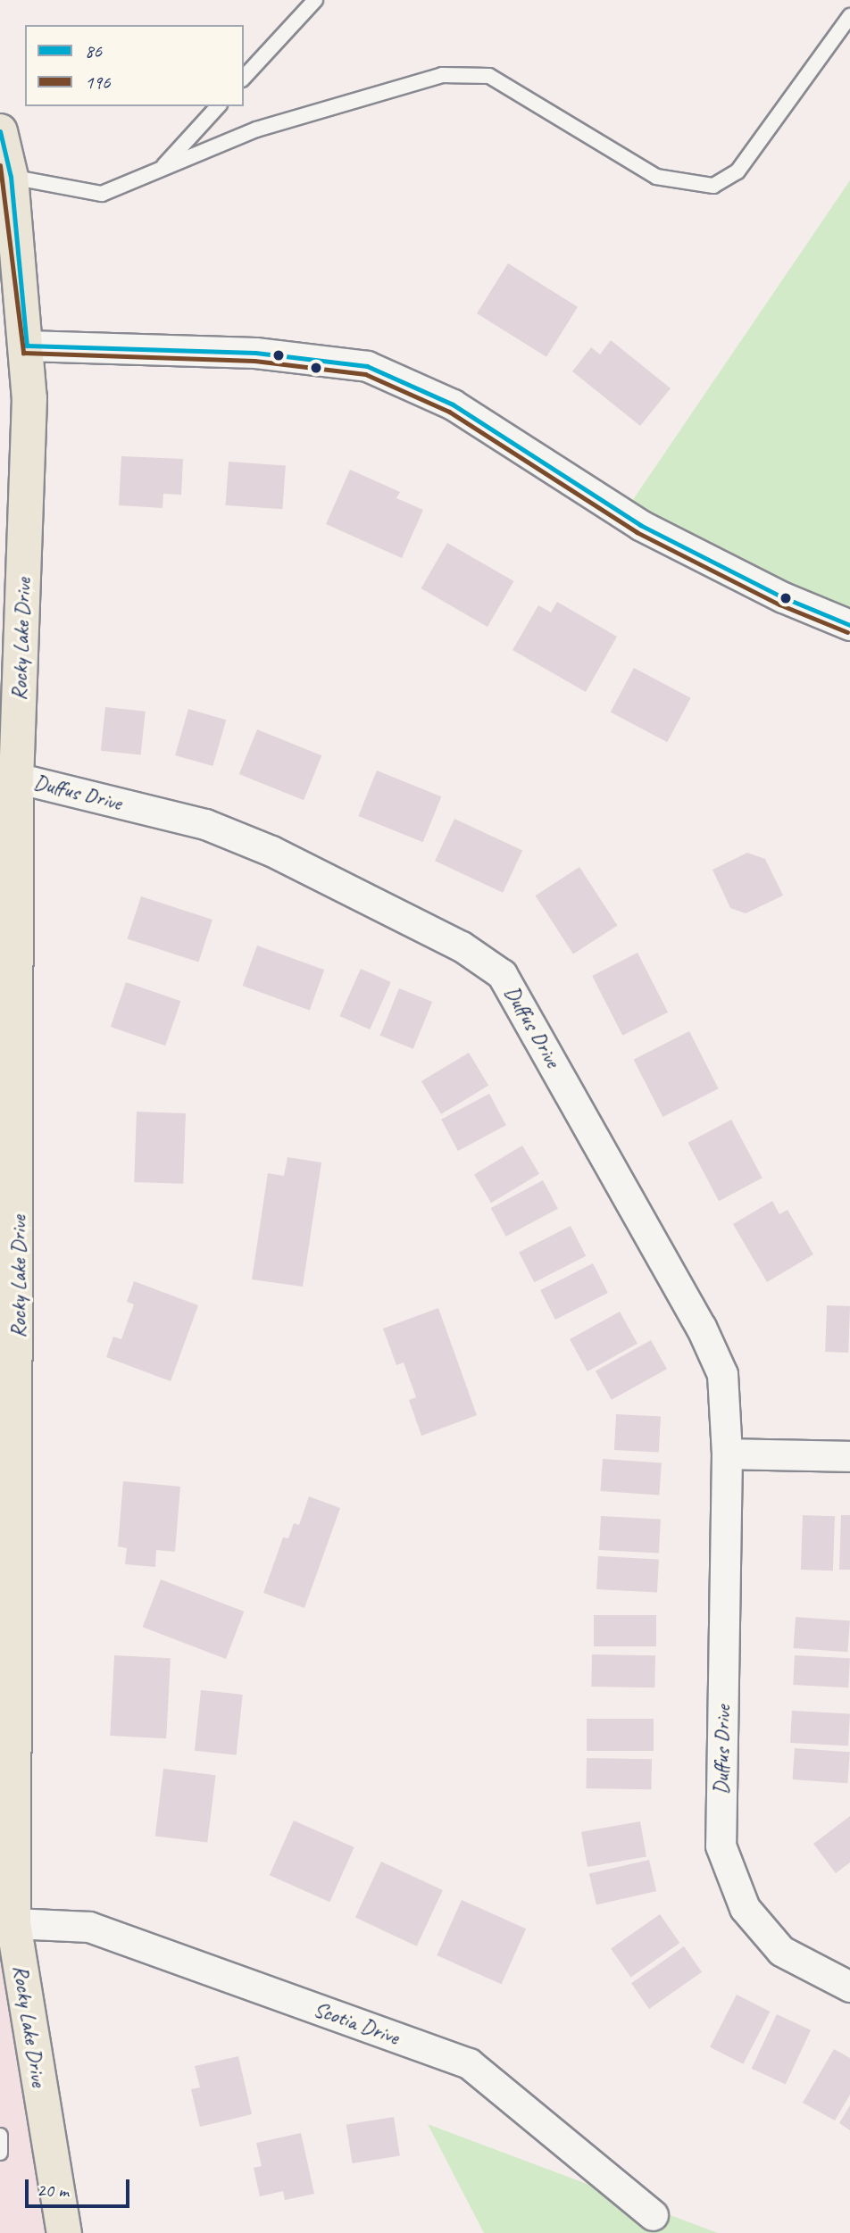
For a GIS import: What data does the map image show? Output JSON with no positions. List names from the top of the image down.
{
  "streets": {
    "main road": ["Rocky Lake Drive"],
    "street": ["Duffus Drive", "Scotia Drive"]
  },
  "crossings": [
    ["Rocky Lake Drive", "Duffus Drive"],
    ["Rocky Lake Drive", "Scotia Drive"]
  ],
  "lines": ["transit line 86", "transit line 196"],
  "legend": ["86", "196"],
  "scale_bar": "20 m"
}
